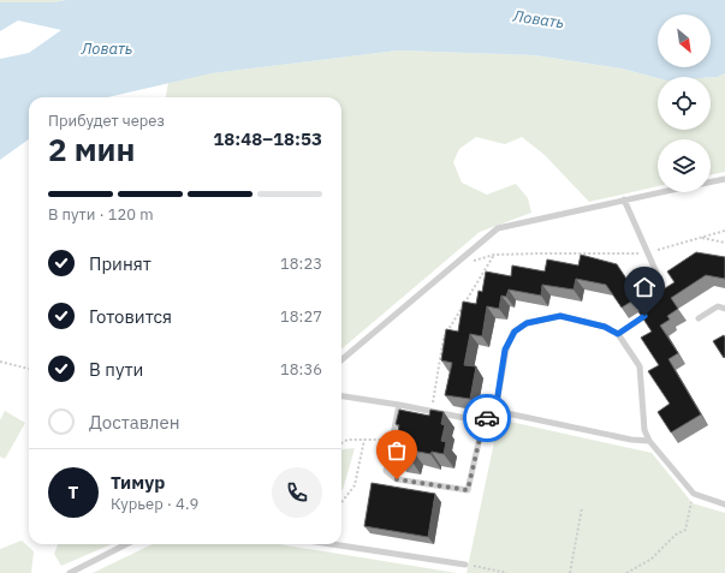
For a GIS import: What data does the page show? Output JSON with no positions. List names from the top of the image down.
{
  "water": ["Ловать"],
  "north": "bottom right",
  "page": {
    "heading": ["2 мин", "Прибудет через", "18:48–18:53"],
    "panel": ["Тимур", "Курьер · 4.9"],
    "bar": "В пути · 120 m",
    "list": [
      ["Принят", "18:23"],
      ["Готовится", "18:27"],
      ["В пути", "18:36"],
      "Доставлен"
    ],
    "round": "Т"
  }
}
